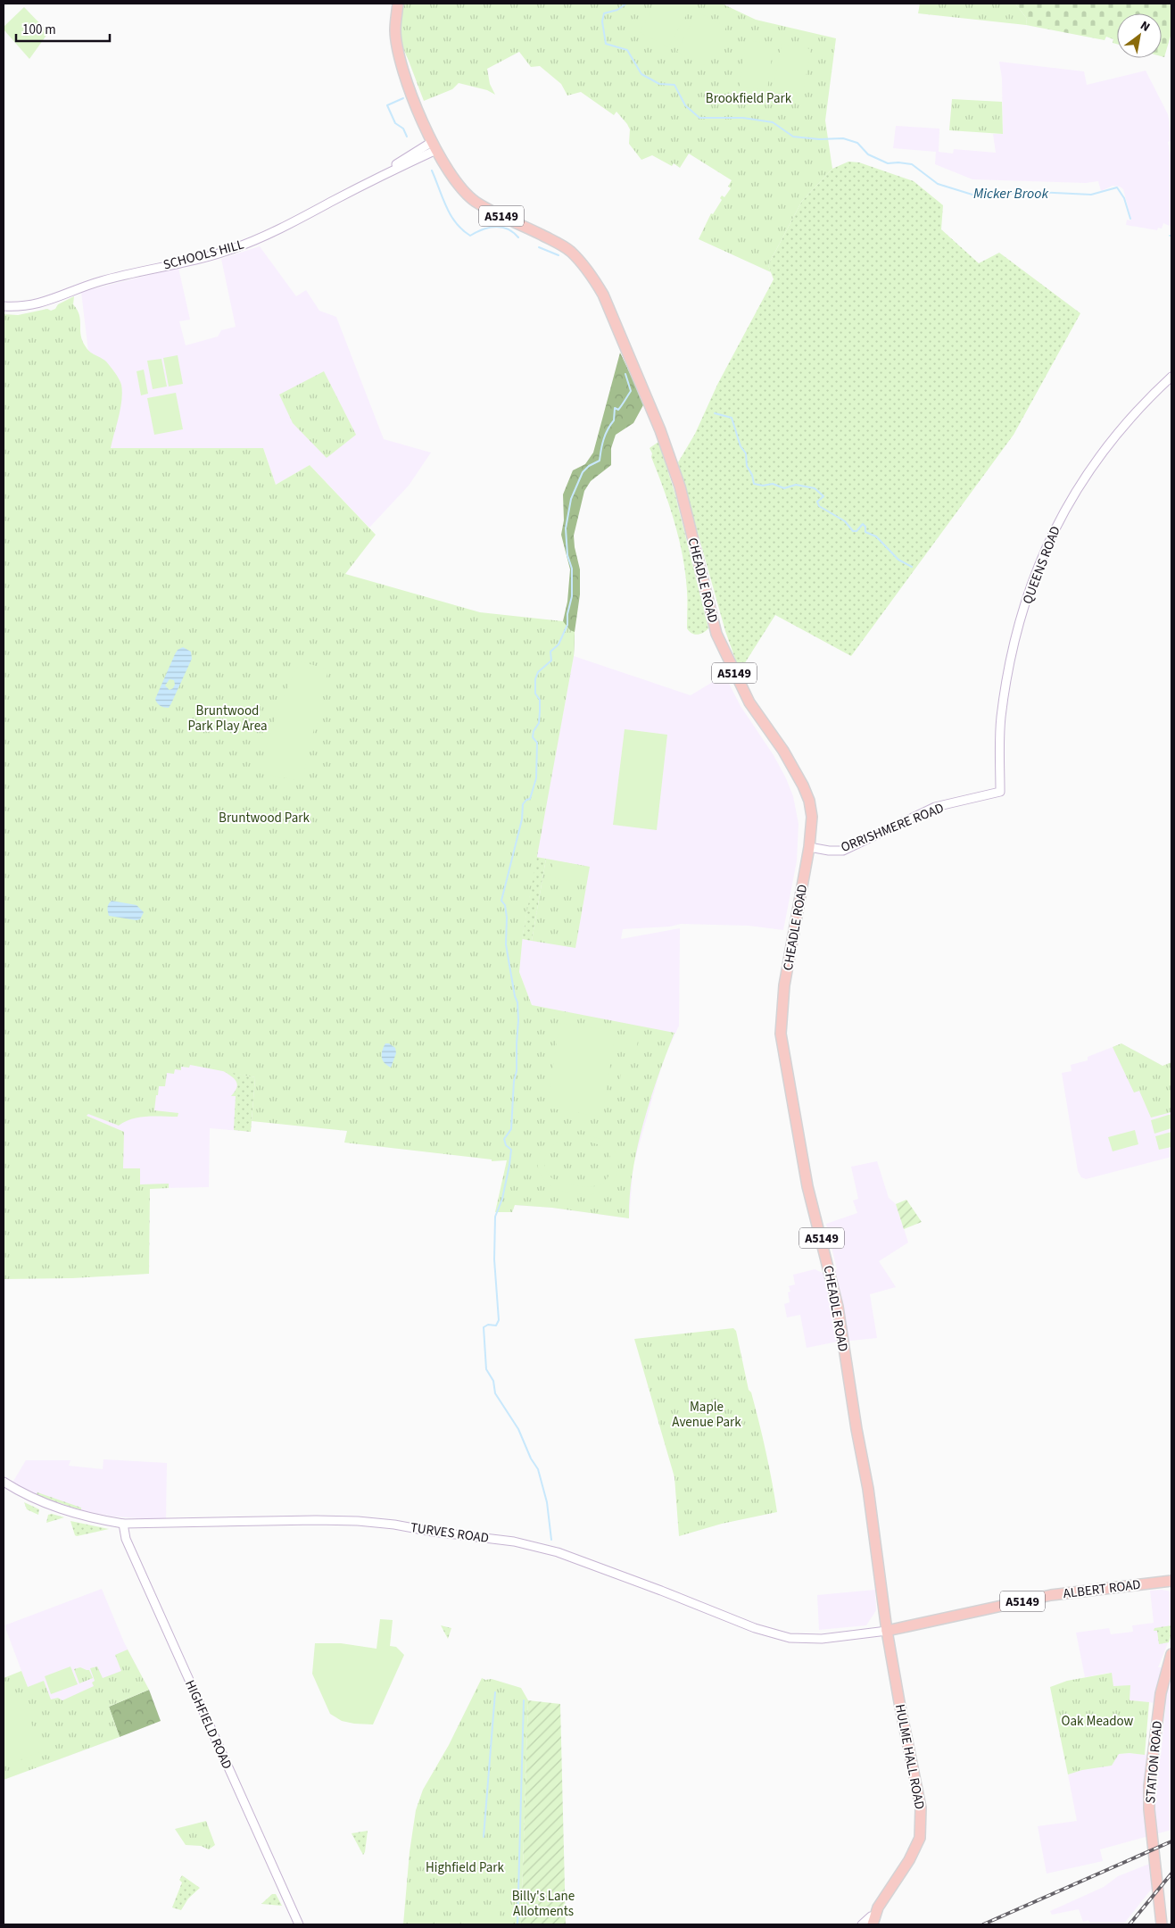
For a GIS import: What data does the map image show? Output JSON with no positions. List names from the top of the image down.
{
  "streets": {
    "main road": [
      "A5149",
      "CHEADLE ROAD",
      "ALBERT ROAD",
      "HULME HALL ROAD",
      "STATION ROAD"
    ],
    "street": [
      "SCHOOLS HILL",
      "QUEENS ROAD",
      "ORRISHMERE ROAD",
      "TURVES ROAD",
      "HIGHFIELD ROAD"
    ]
  },
  "crossings": [
    ["A5149", "SCHOOLS HILL"],
    ["A5149", "CHEADLE ROAD"],
    ["A5149", "ALBERT ROAD"],
    ["SCHOOLS HILL", "CHEADLE ROAD"],
    ["QUEENS ROAD", "ORRISHMERE ROAD"],
    ["CHEADLE ROAD", "ORRISHMERE ROAD"],
    ["CHEADLE ROAD", "TURVES ROAD"],
    ["CHEADLE ROAD", "ALBERT ROAD"],
    ["CHEADLE ROAD", "HULME HALL ROAD"],
    ["TURVES ROAD", "ALBERT ROAD"],
    ["TURVES ROAD", "HIGHFIELD ROAD"],
    ["TURVES ROAD", "HULME HALL ROAD"],
    ["ALBERT ROAD", "HULME HALL ROAD"]
  ],
  "water": ["Micker Brook"],
  "parks": [
    "Brookfield Park",
    "Bruntwood Park Play Area",
    "Bruntwood Park",
    "Maple Avenue Park",
    "Oak Meadow",
    "Highfield Park",
    "Billy's Lane Allotments"
  ],
  "scale_bar": "100 m",
  "north": "top right"
}
